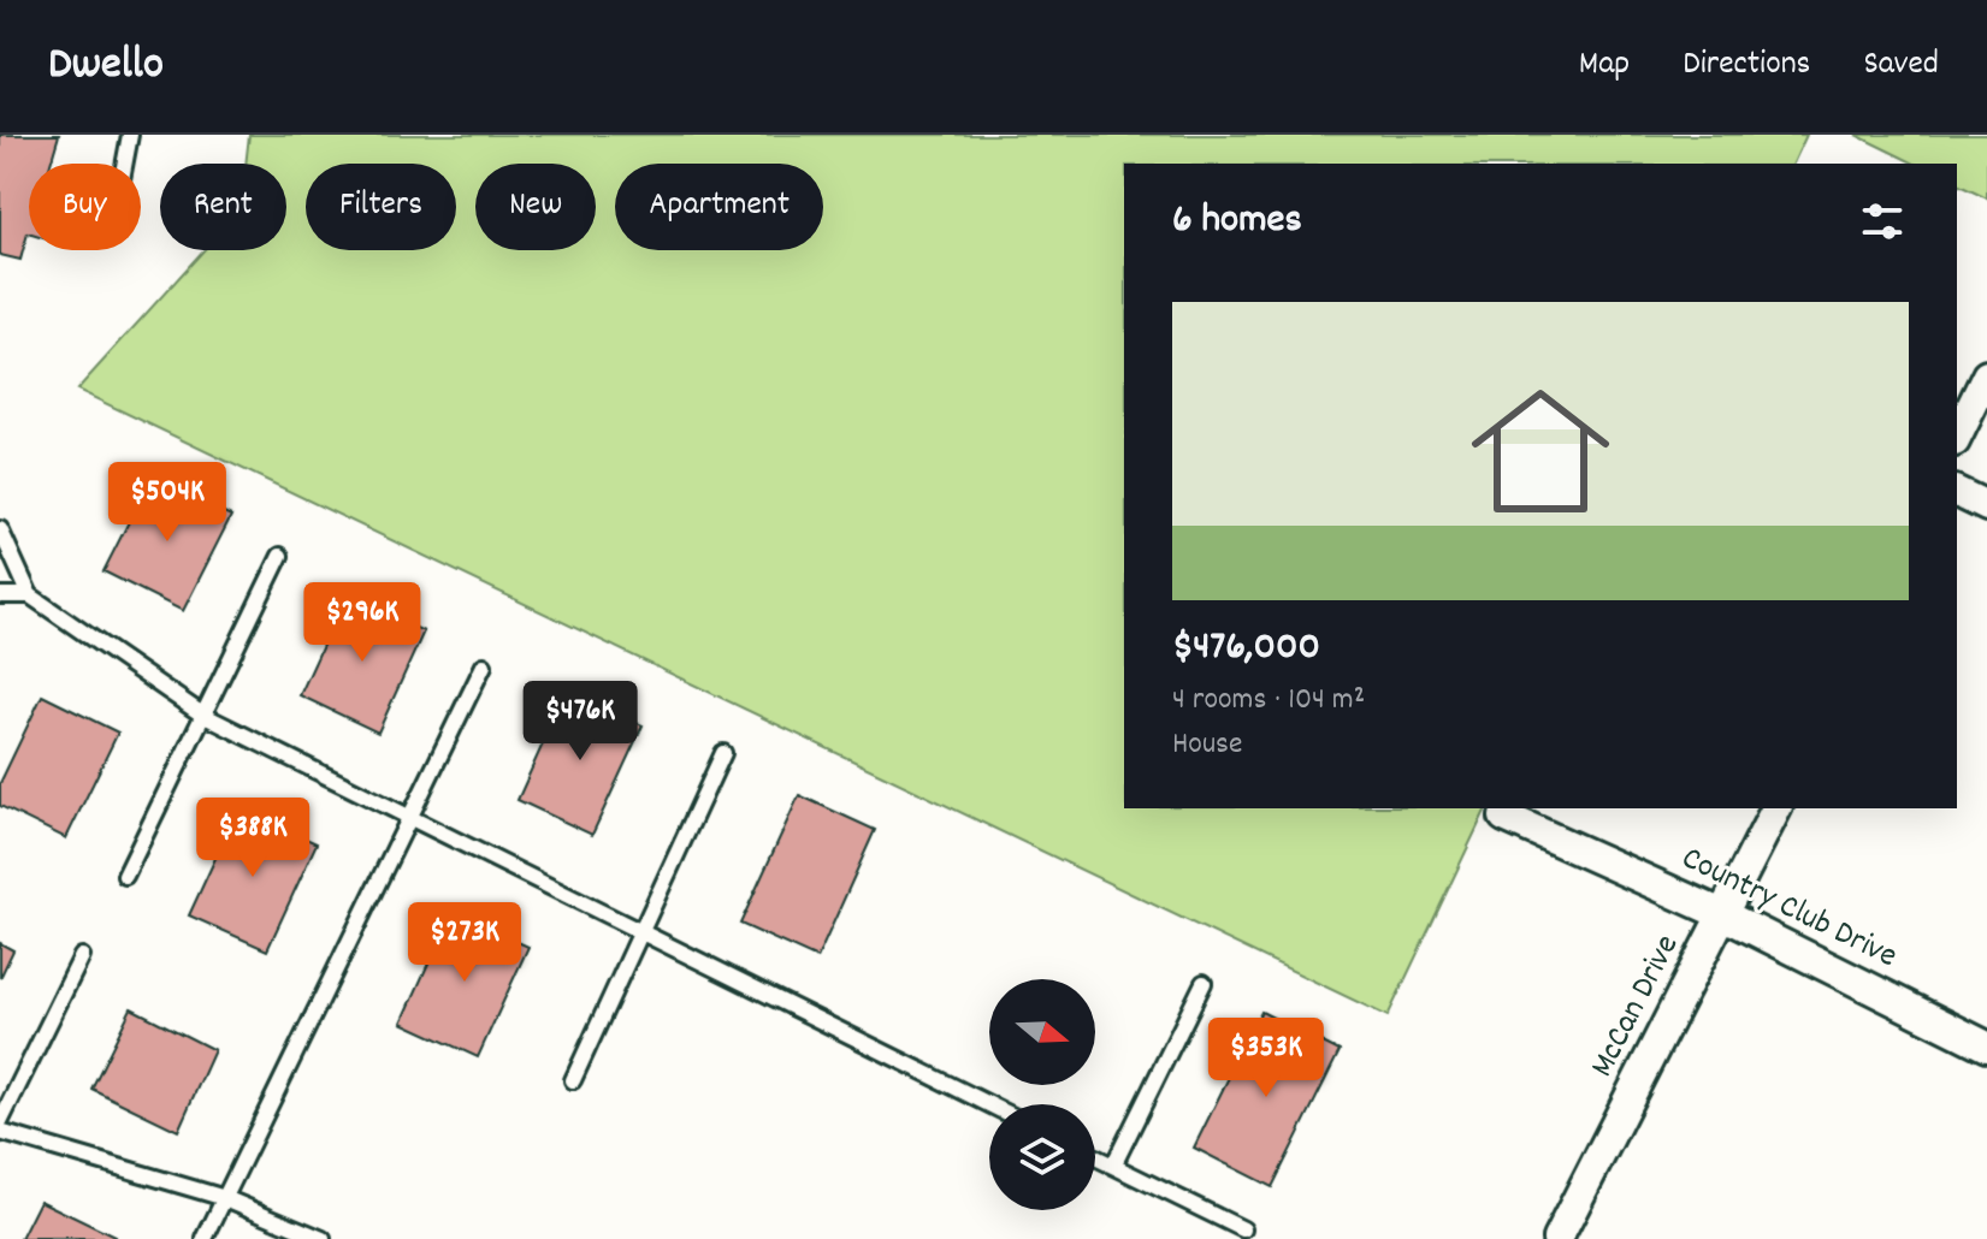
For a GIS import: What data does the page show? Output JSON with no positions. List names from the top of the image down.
{
  "streets": {
    "street": ["Country Club Drive", "McCan Drive"]
  },
  "crossings": [
    ["Country Club Drive", "McCan Drive"]
  ],
  "north": "right",
  "page": {
    "header": "Dwello",
    "nav": ["Map", "Directions", "Saved"],
    "chip": [
      "Buy",
      "Rent",
      "Filters",
      "New",
      "Apartment"
    ],
    "heading": "6 homes",
    "list": [
      {
        "name": "$476,000",
        "note": "4 rooms · 104 m² · House"
      }
    ],
    "price": [
      "$504K",
      "$296K",
      "$476K",
      "$388K",
      "$273K",
      "$353K"
    ]
  }
}
